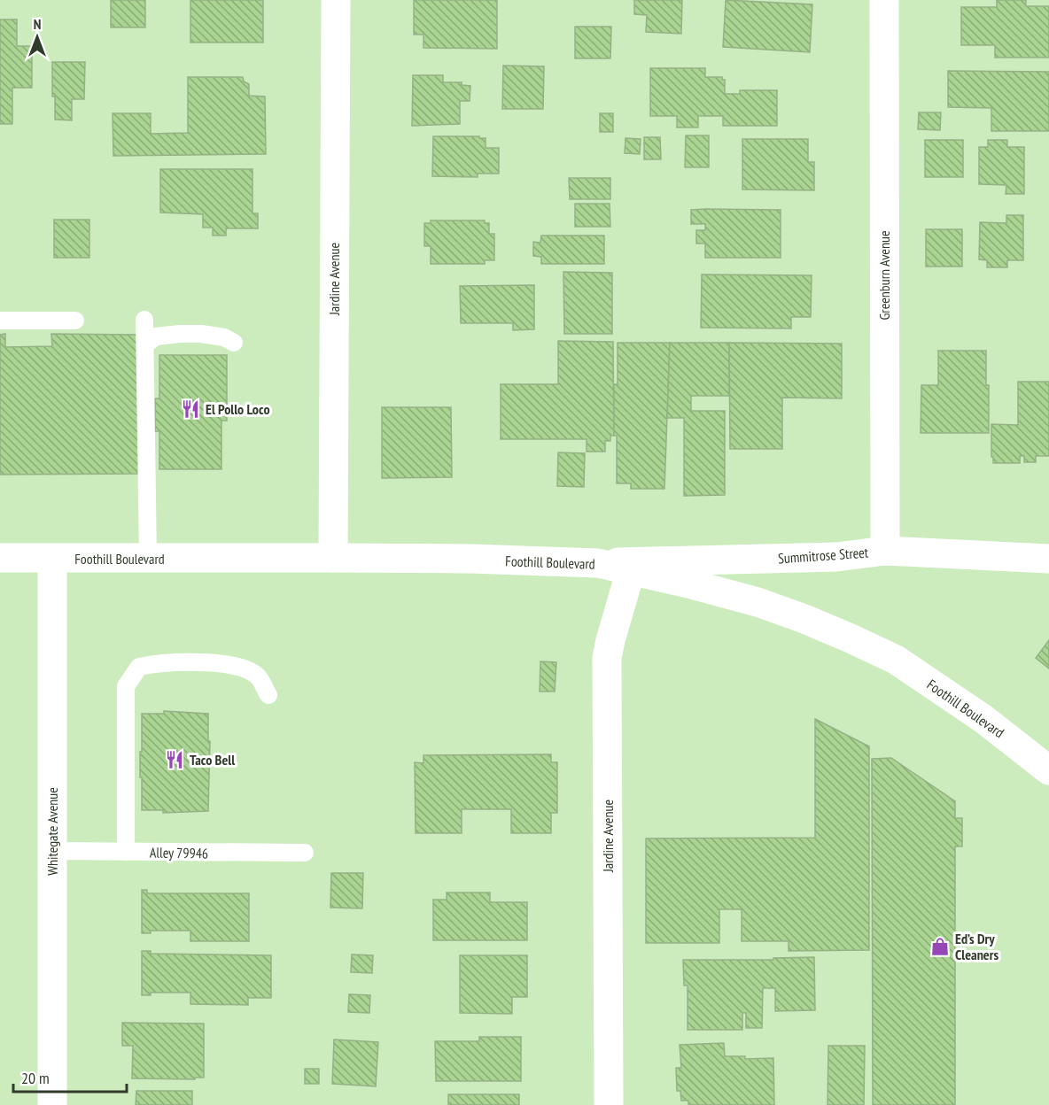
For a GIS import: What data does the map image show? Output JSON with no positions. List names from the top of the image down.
{
  "streets": {
    "street": [
      "Greenburn Avenue",
      "Jardine Avenue",
      "Summitrose Street",
      "Foothill Boulevard",
      "Whitegate Avenue"
    ],
    "lane": ["Alley 79946"]
  },
  "crossings": [
    ["Greenburn Avenue", "Summitrose Street"],
    ["Jardine Avenue", "Foothill Boulevard"],
    ["Summitrose Street", "Foothill Boulevard"],
    ["Foothill Boulevard", "Whitegate Avenue"],
    ["Whitegate Avenue", "Alley 79946"]
  ],
  "places": {
    "restaurant": ["El Pollo Loco", "Taco Bell"],
    "shop": ["Ed’s Dry Cleaners"]
  },
  "scale_bar": "20 m",
  "north": "top"
}
